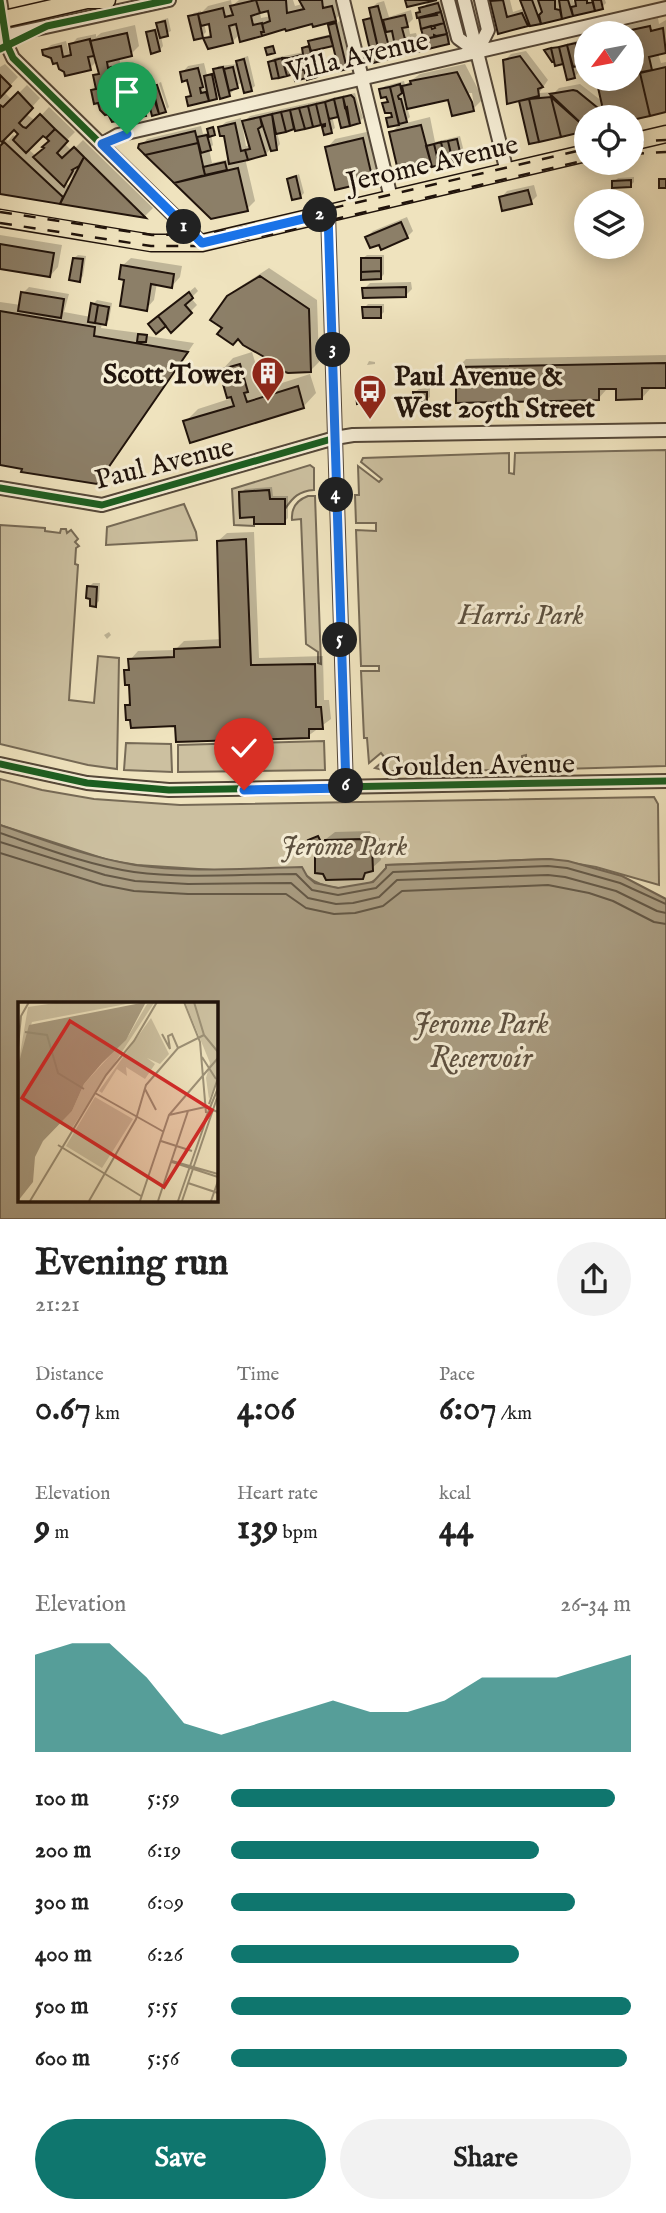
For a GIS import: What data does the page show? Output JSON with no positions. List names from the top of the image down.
{
  "streets": {
    "main road": ["Jerome Avenue"],
    "street": ["Villa Avenue", "Paul Avenue", "Goulden Avenue"]
  },
  "water": ["Jerome Park Reservoir"],
  "parks": ["Harris Park", "Jerome Park"],
  "places": {
    "building": ["Scott Tower"],
    "bus stop": ["Paul Avenue & West 205th Street"]
  },
  "north": "bottom left",
  "page": {
    "pins": [
      "2",
      "1",
      "3",
      "4",
      "5",
      "6"
    ],
    "heading": ["Evening run", "21:21"],
    "stats": [
      ["Distance", "0.67 km"],
      ["Time", "4:06"],
      ["Pace", "6:07 /km"],
      ["Elevation", "9 m"],
      ["Heart rate", "139 bpm"],
      ["kcal", "44"]
    ],
    "chart": ["Elevation", "26–34 m"],
    "list": [
      {
        "name": "100 m",
        "note": "5:59"
      },
      {
        "name": "200 m",
        "note": "6:19"
      },
      {
        "name": "300 m",
        "note": "6:09"
      },
      {
        "name": "400 m",
        "note": "6:26"
      },
      {
        "name": "500 m",
        "note": "5:55"
      },
      {
        "name": "600 m",
        "note": "5:56"
      }
    ],
    "buttons": ["Save", "Share"]
  }
}
